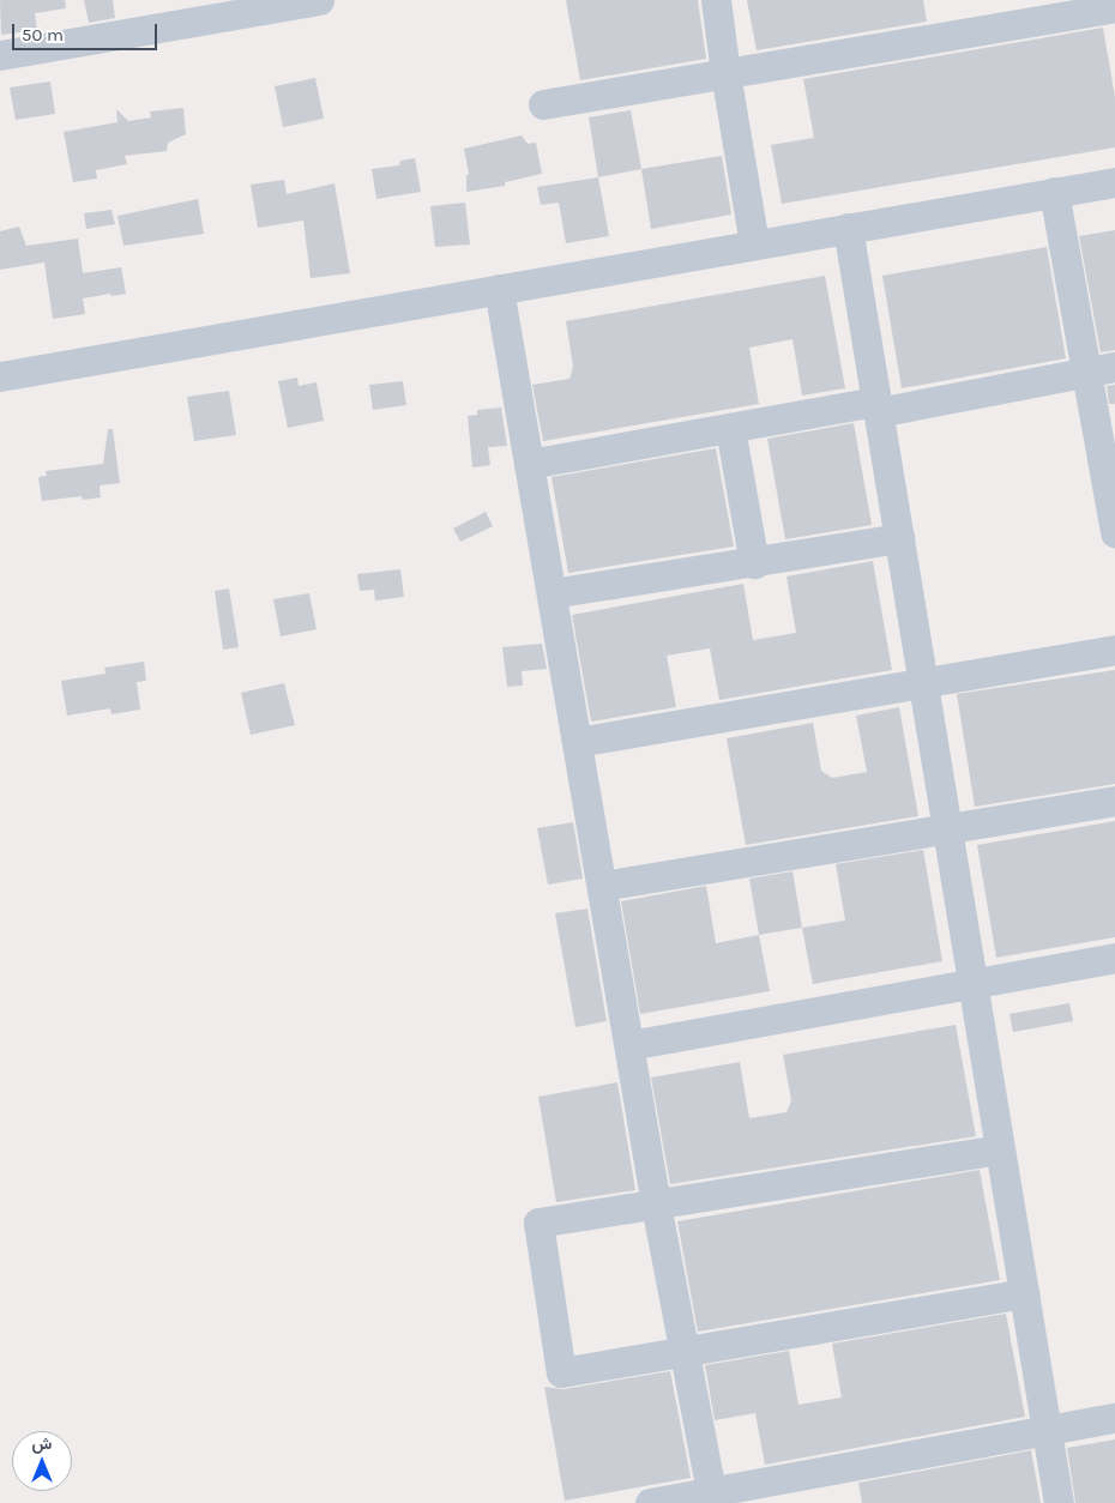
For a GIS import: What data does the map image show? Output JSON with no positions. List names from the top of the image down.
{
  "scale_bar": "50 m",
  "north": "top"
}
